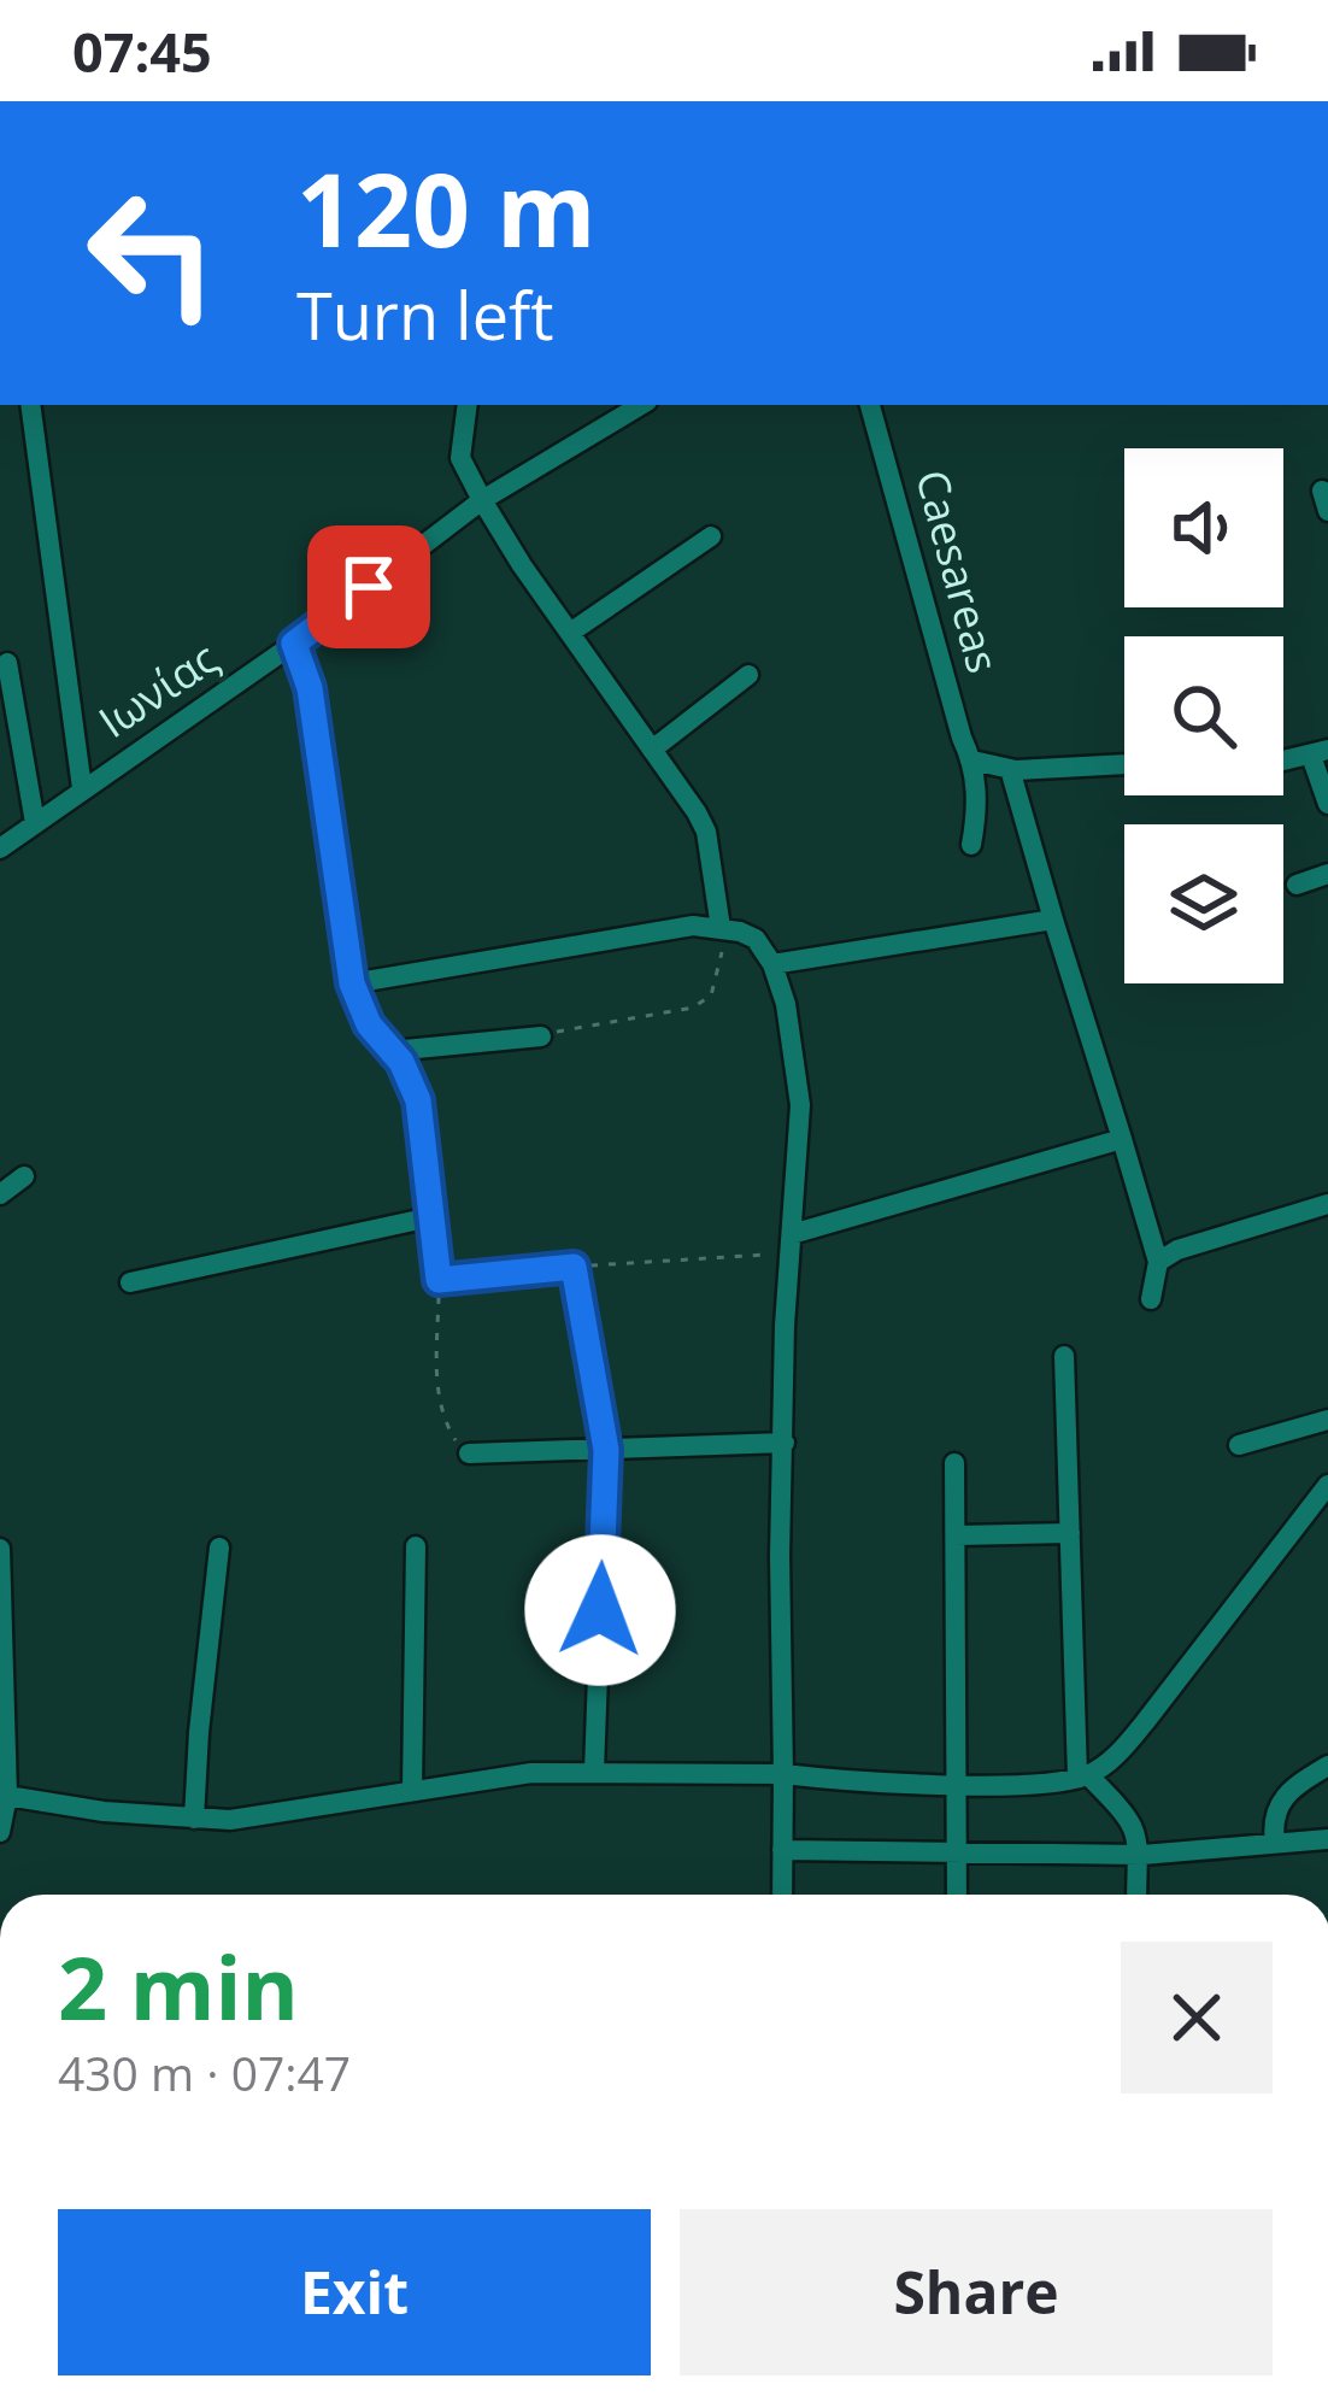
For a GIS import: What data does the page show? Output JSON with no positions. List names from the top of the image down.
{
  "streets": {
    "street": ["Caesareas", "Ιωνίας"]
  },
  "page": {
    "status": "07:45",
    "turn": ["120 m", "Turn left"],
    "heading": ["2 min", "430 m · 07:47"],
    "buttons": ["Exit", "Share"]
  }
}
